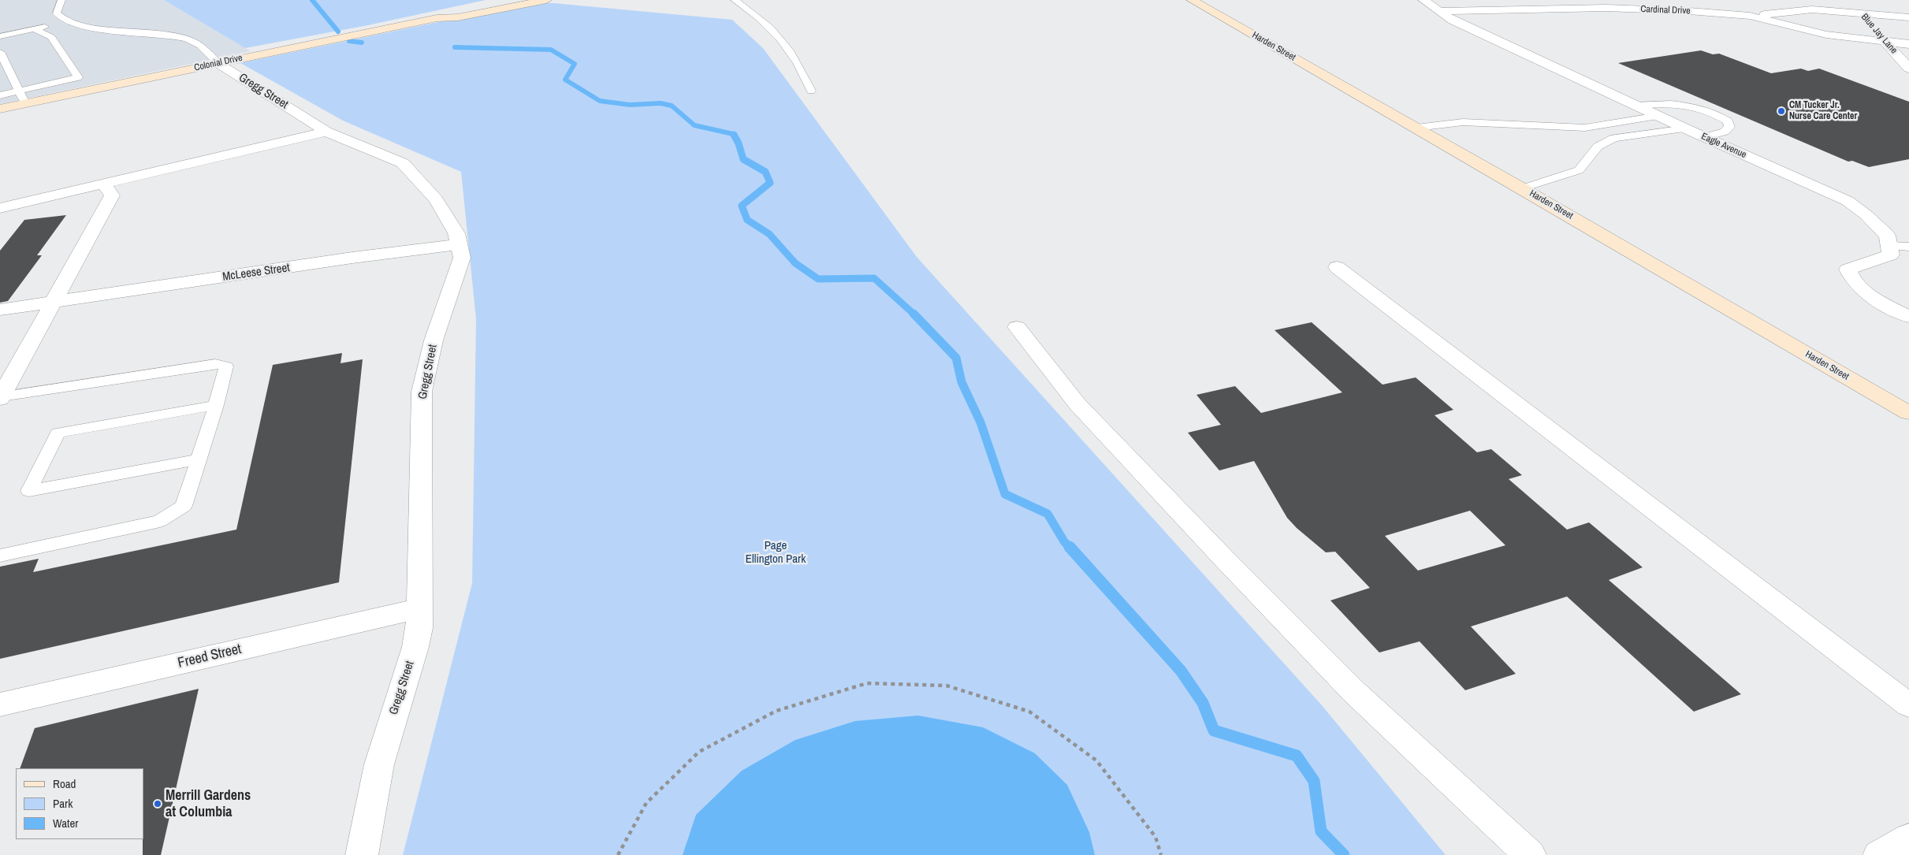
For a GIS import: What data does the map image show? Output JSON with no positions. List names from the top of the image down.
{
  "streets": {
    "main road": ["Harden Street", "Colonial Drive"],
    "street": [
      "Cardinal Drive",
      "Blue Jay Lane",
      "Gregg Street",
      "Eagle Avenue",
      "McLeese Street",
      "Freed Street"
    ]
  },
  "crossings": [
    ["Cardinal Drive", "Blue Jay Lane"],
    ["Cardinal Drive", "Eagle Avenue"],
    ["Colonial Drive", "Gregg Street"],
    ["Gregg Street", "McLeese Street"],
    ["Gregg Street", "Freed Street"]
  ],
  "parks": ["Page Ellington Park"],
  "places": ["CM Tucker Jr. Nurse Care Center", "Merrill Gardens at Columbia"],
  "legend": ["Road", "Park", "Water"]
}
